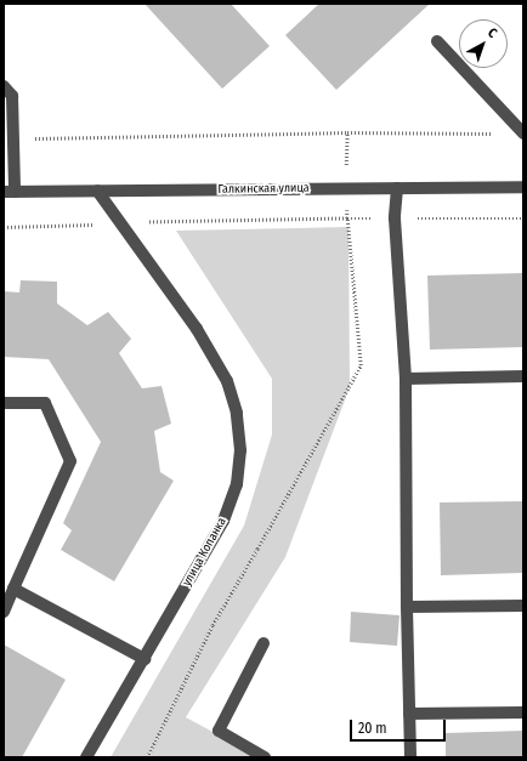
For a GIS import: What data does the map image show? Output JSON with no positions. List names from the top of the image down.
{
  "streets": {
    "street": ["Галкинская улица", "улица Копанка"]
  },
  "crossings": [
    ["Галкинская улица", "улица Копанка"]
  ],
  "scale_bar": "20 m",
  "north": "top right"
}
